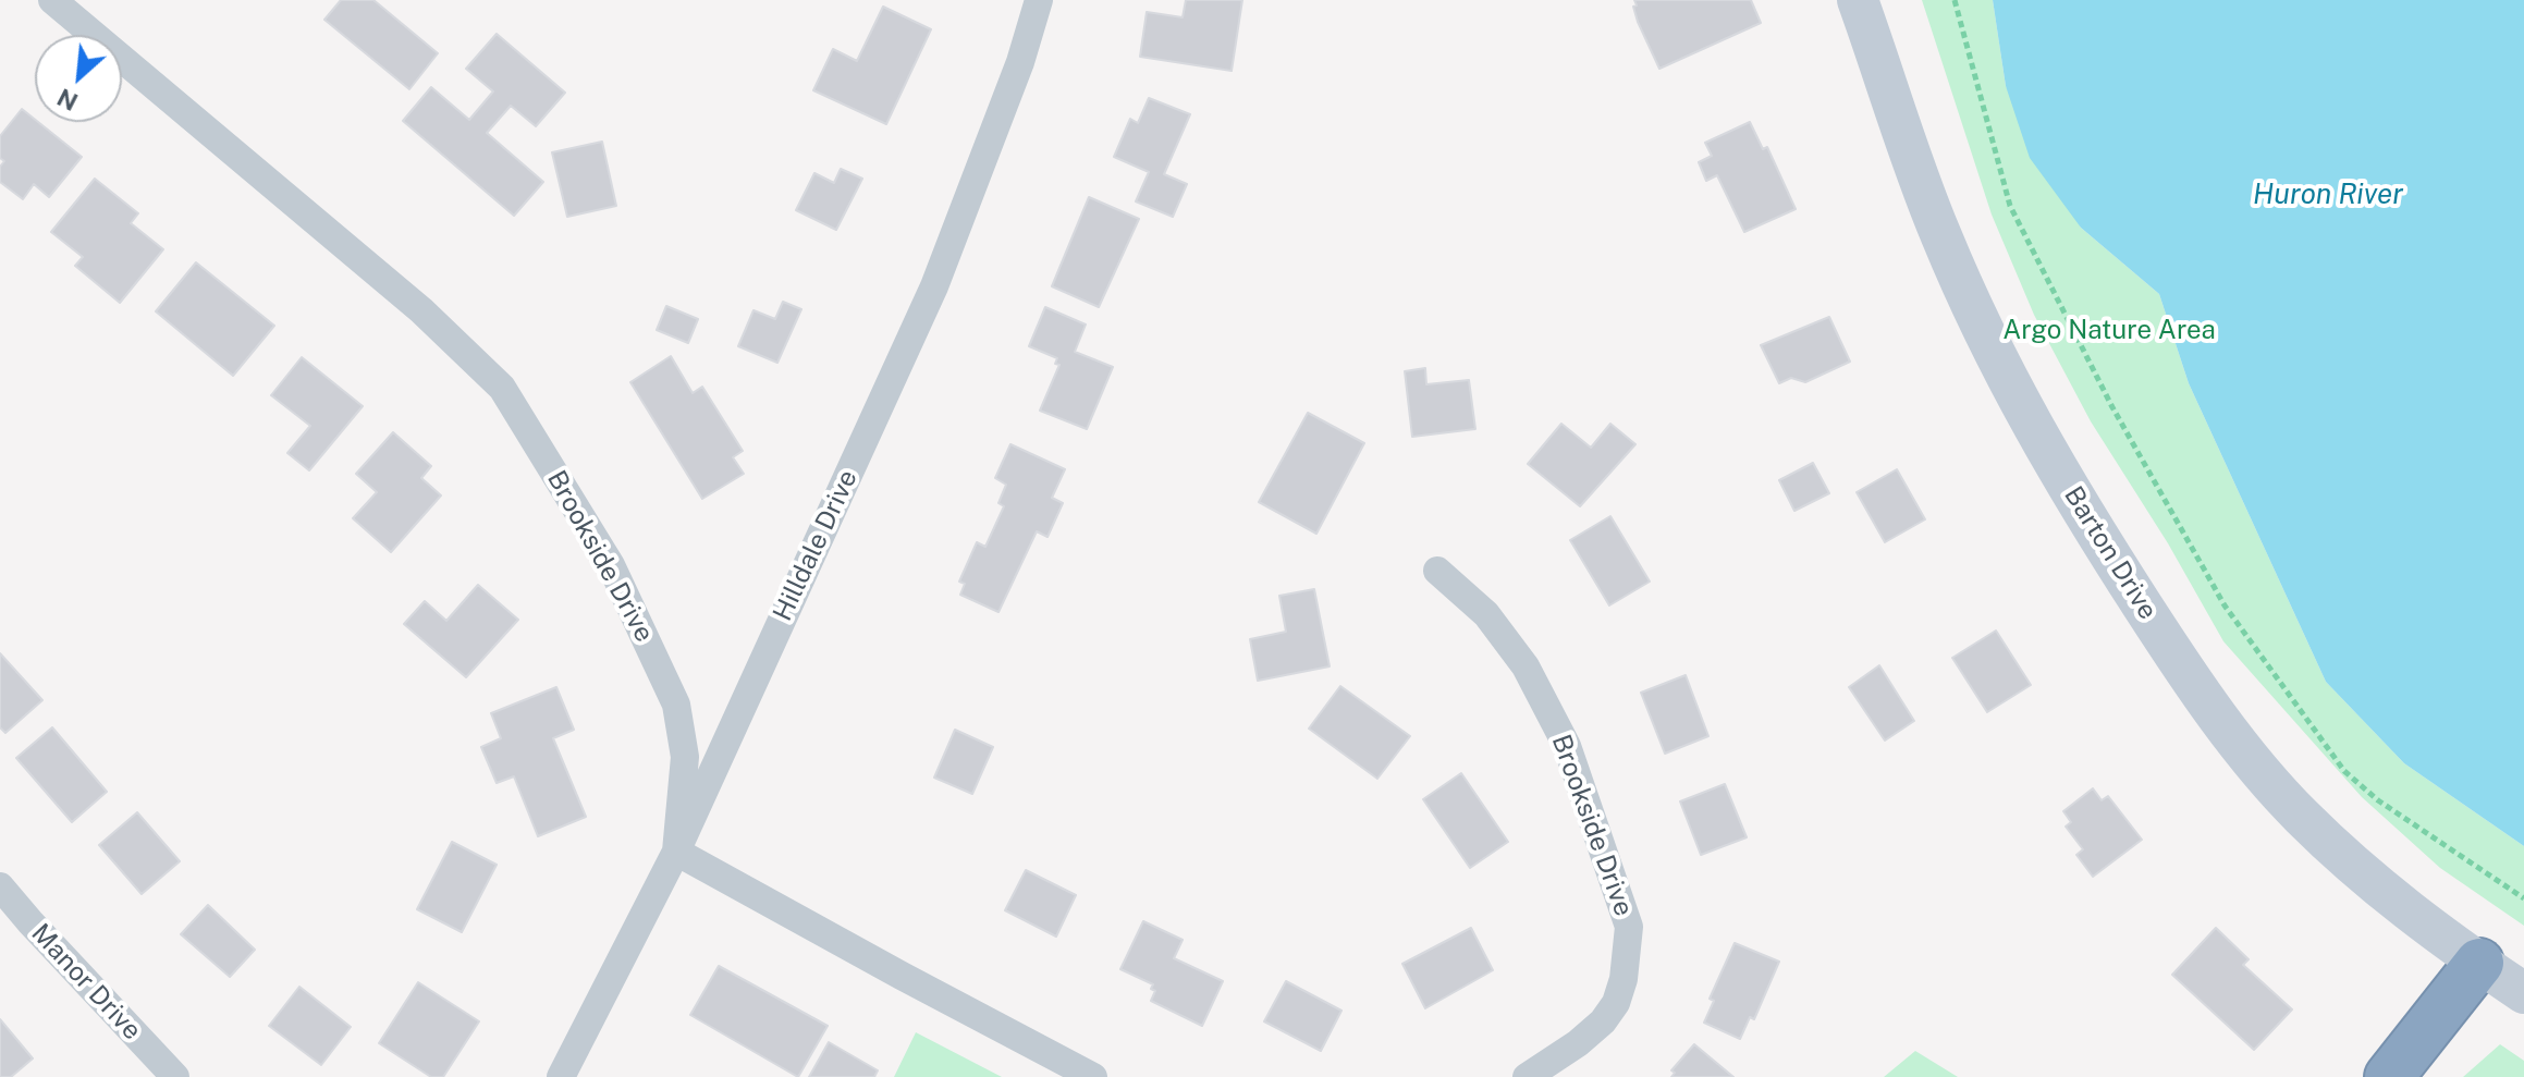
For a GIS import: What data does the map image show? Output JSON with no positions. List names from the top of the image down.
{
  "streets": {
    "main road": ["Barton Drive"],
    "street": ["Hilldale Drive", "Brookside Drive", "Manor Drive"]
  },
  "crossings": [
    ["Hilldale Drive", "Brookside Drive"]
  ],
  "water": ["Huron River"],
  "parks": ["Argo Nature Area"],
  "north": "bottom left"
}
